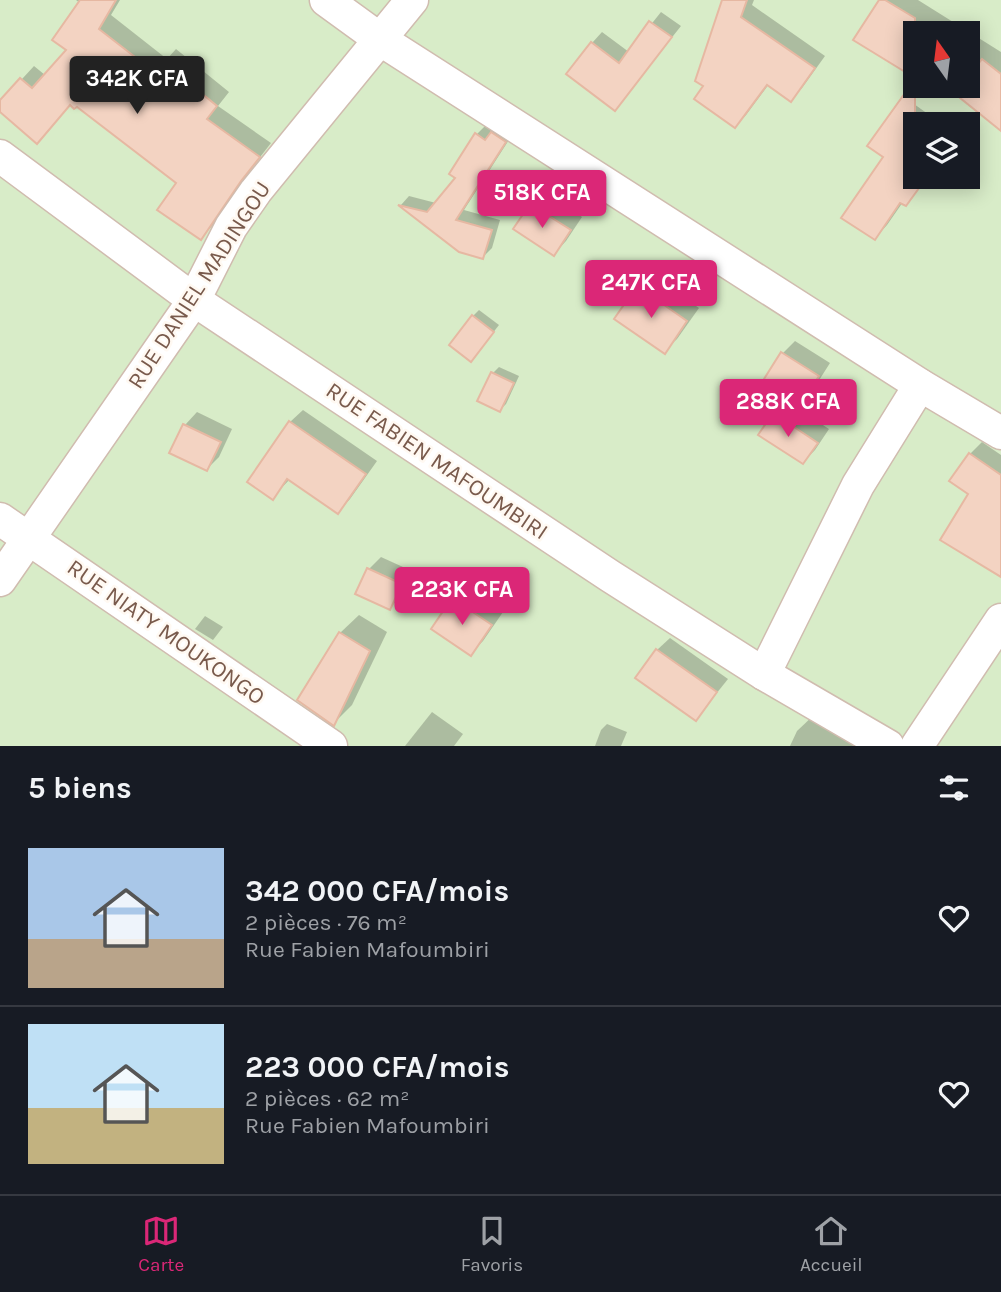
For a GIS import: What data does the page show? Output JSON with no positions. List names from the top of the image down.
{
  "streets": {
    "street": ["RUE DANIEL MADINGOU", "RUE FABIEN MAFOUMBIRI", "RUE NIATY MOUKONGO"]
  },
  "crossings": [
    ["RUE DANIEL MADINGOU", "RUE FABIEN MAFOUMBIRI"],
    ["RUE DANIEL MADINGOU", "RUE NIATY MOUKONGO"]
  ],
  "north": "top",
  "page": {
    "price": [
      "342K CFA",
      "518K CFA",
      "247K CFA",
      "288K CFA",
      "223K CFA"
    ],
    "heading": "5 biens",
    "list": [
      {
        "name": "342 000 CFA/mois",
        "note": "2 pièces · 76 m² · Rue Fabien Mafoumbiri"
      },
      {
        "name": "223 000 CFA/mois",
        "note": "2 pièces · 62 m² · Rue Fabien Mafoumbiri"
      }
    ],
    "tabs": ["Carte", "Favoris", "Accueil"]
  }
}
